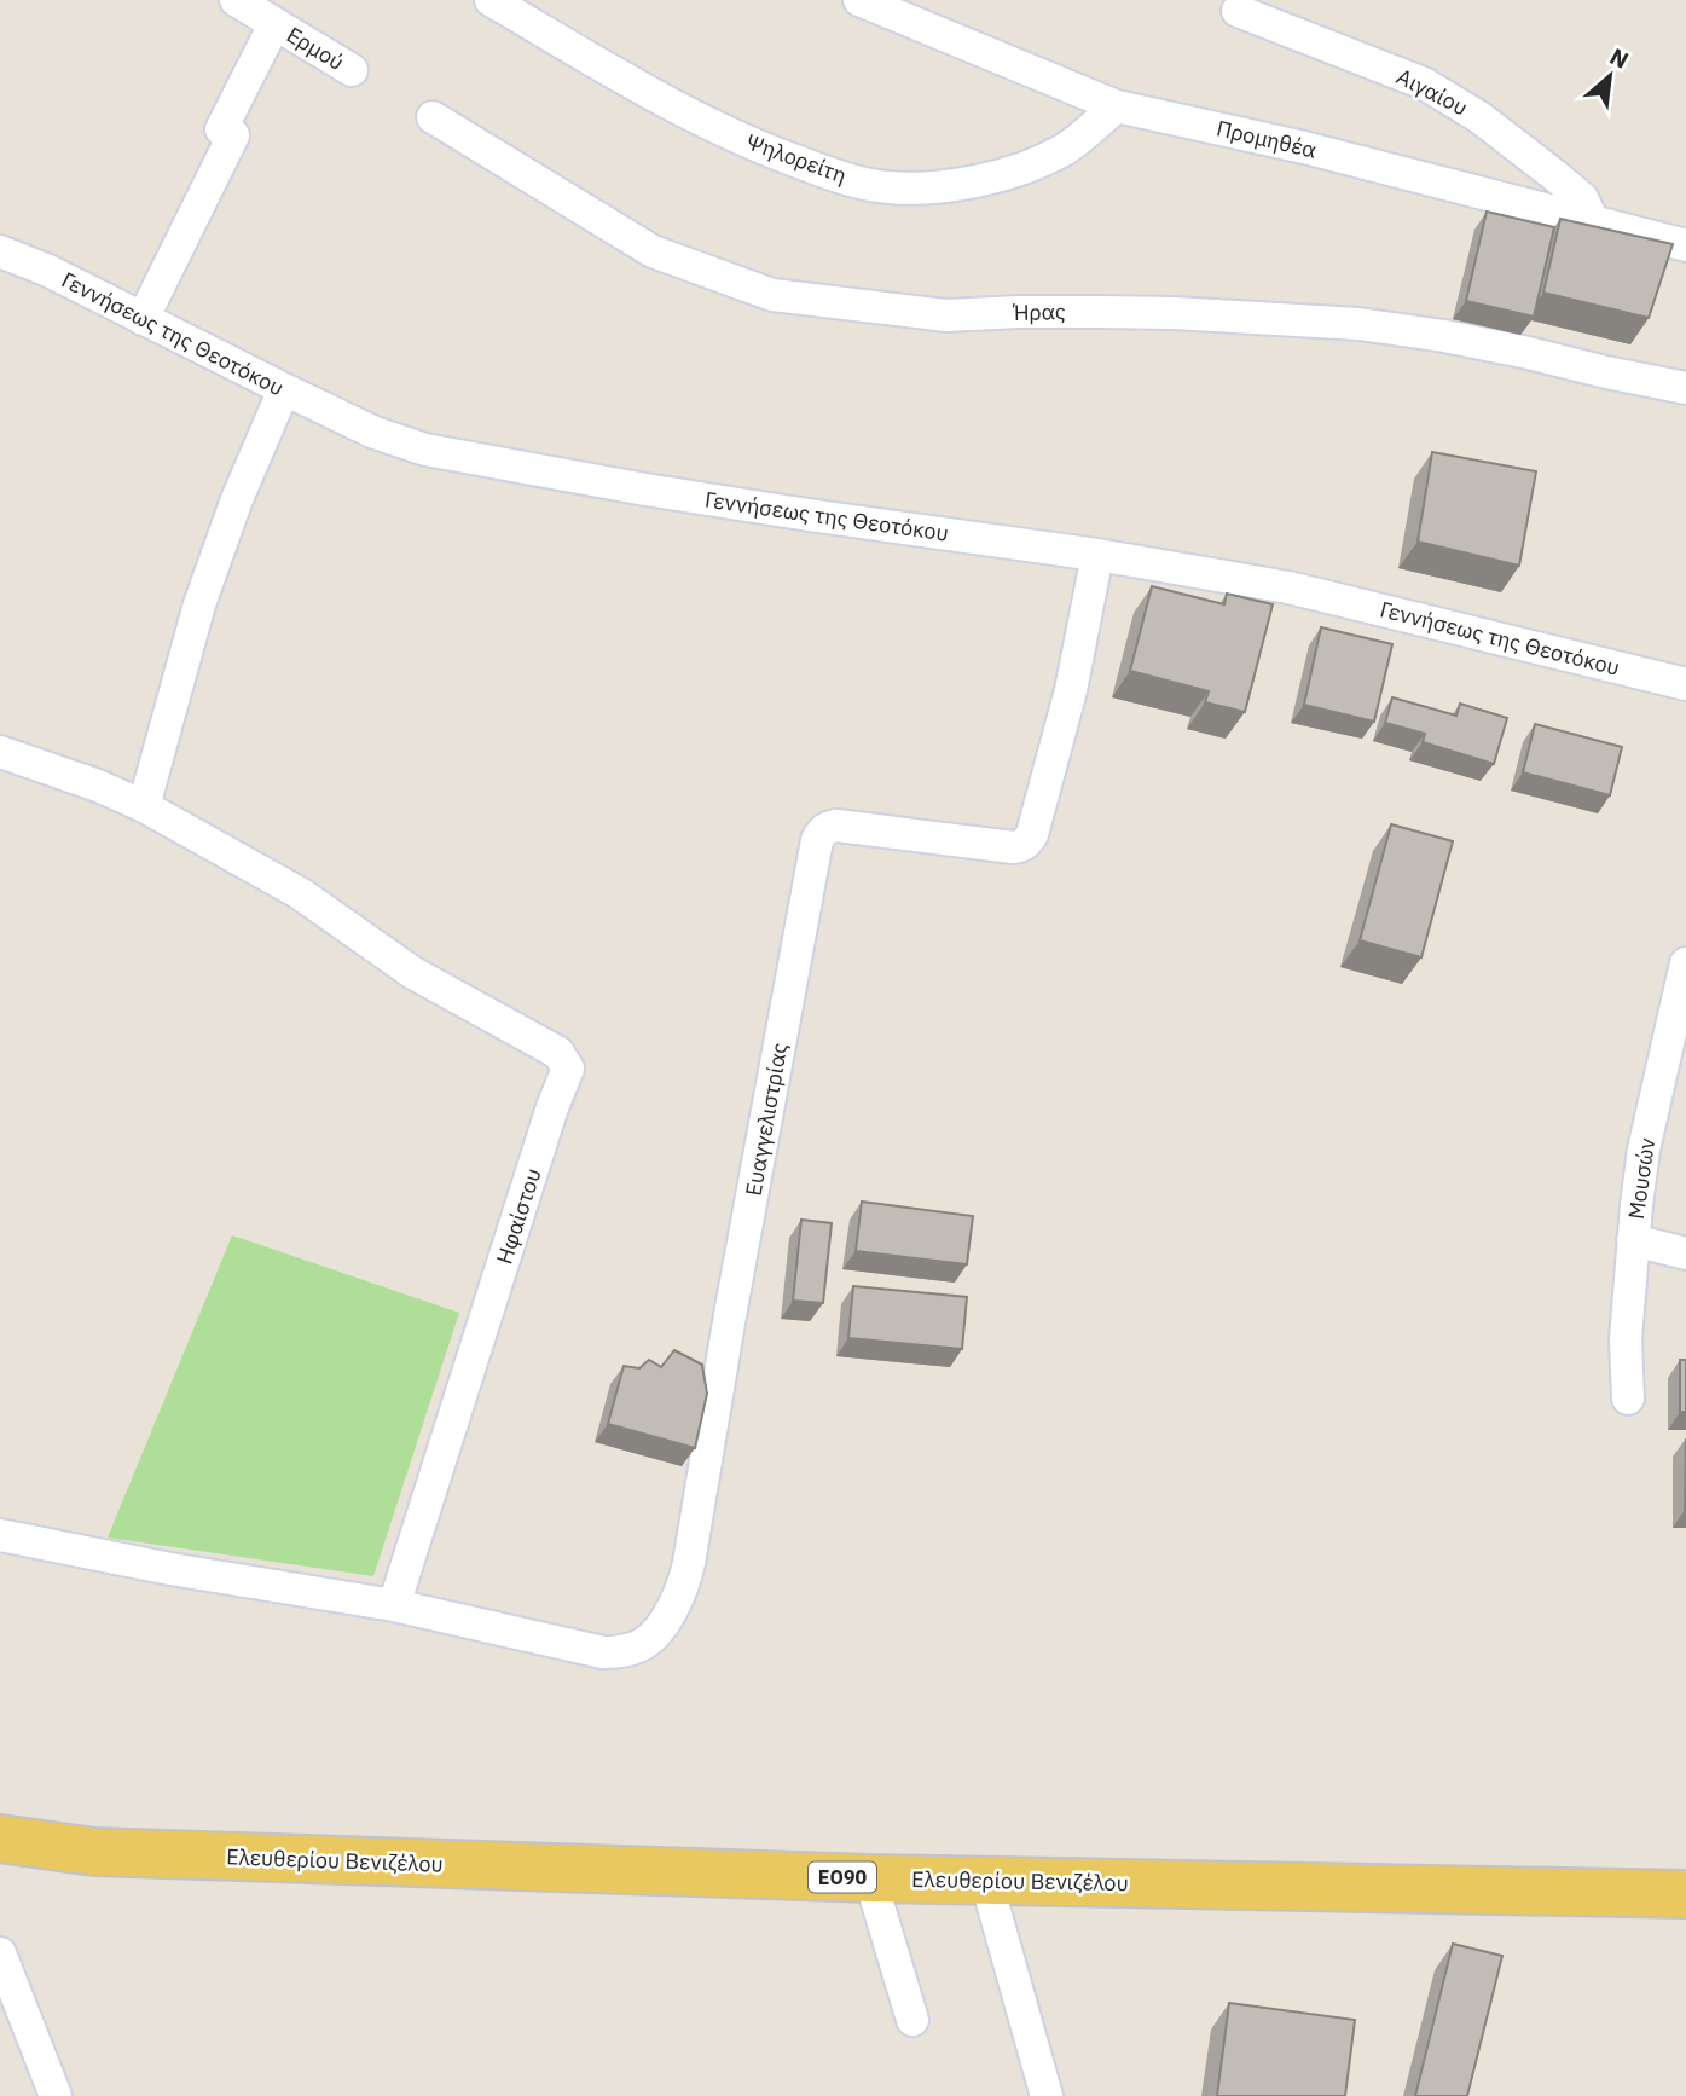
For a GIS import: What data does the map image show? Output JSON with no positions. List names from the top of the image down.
{
  "streets": {
    "main road": ["Ελευθερίου Βενιζέλου", "ΕΟ90"],
    "street": [
      "Ερμού",
      "Αιγαίου",
      "Προμηθέα",
      "Ψηλορείτη",
      "Ήρας",
      "Γεννήσεως της Θεοτόκου",
      "Ευαγγελιστρίας",
      "Μουσών",
      "Ηφαίστου"
    ]
  },
  "crossings": [
    ["Αιγαίου", "Προμηθέα"],
    ["Προμηθέα", "Ψηλορείτη"],
    ["Γεννήσεως της Θεοτόκου", "Ευαγγελιστρίας"],
    ["Ευαγγελιστρίας", "Ηφαίστου"]
  ],
  "north": "top right"
}
